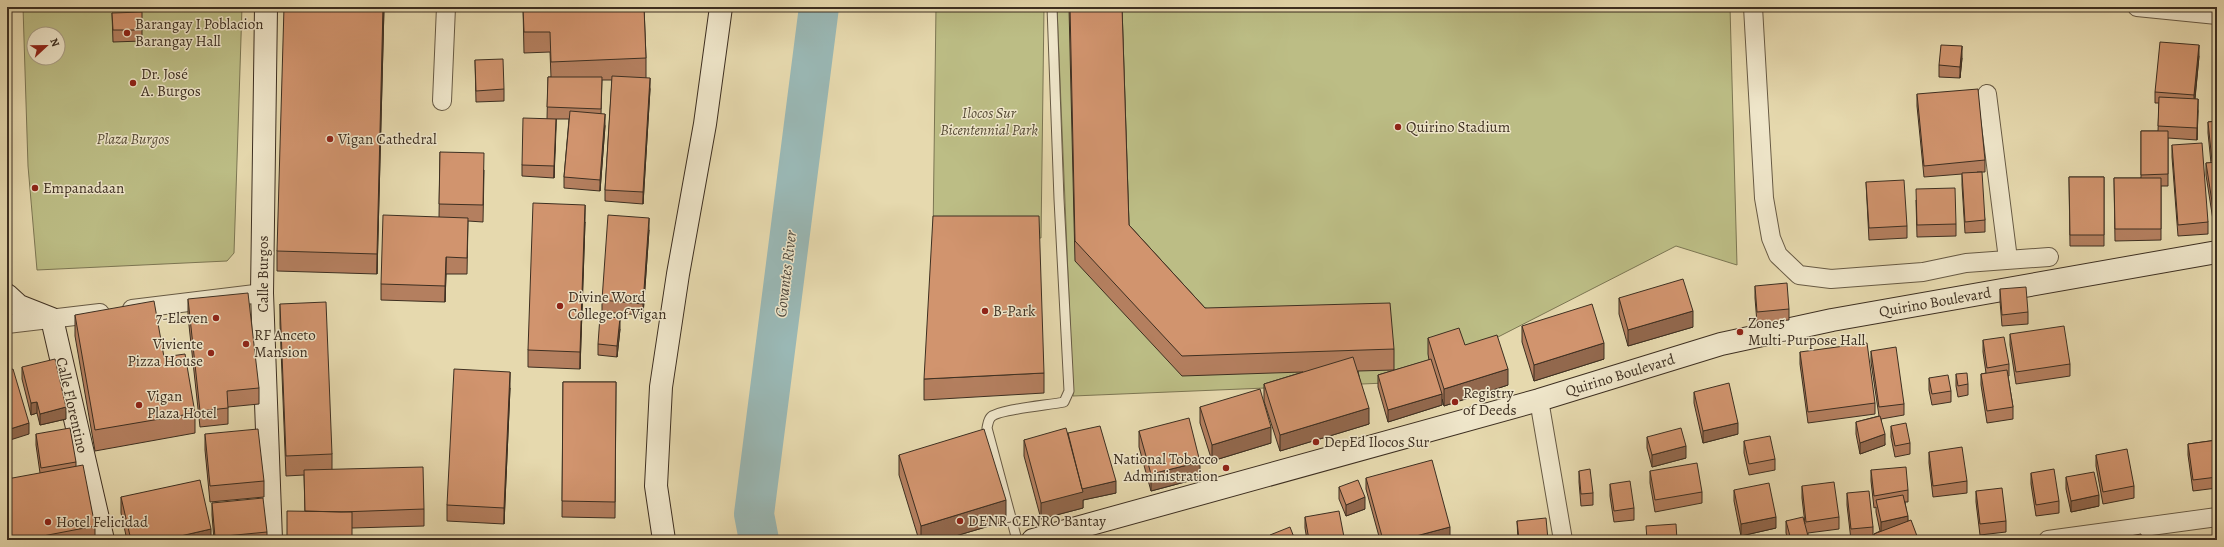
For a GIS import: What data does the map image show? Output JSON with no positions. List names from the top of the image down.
{
  "streets": {
    "street": ["Calle Burgos", "Quirino Boulevard", "Calle Florentino"]
  },
  "water": ["Govantes River"],
  "parks": ["Ilocos Sur Bicentennial Park", "Plaza Burgos"],
  "places": [
    "Barangay I Poblacion Barangay Hall",
    "Dr. José A. Burgos",
    "Quirino Stadium",
    "Vigan Cathedral",
    "Empanadaan",
    "Divine Word College of Vigan",
    "B-Park",
    "7-Eleven",
    "Zone5 Multi-Purpose Hall",
    "RF Anceto Mansion",
    "Viviente Pizza House",
    "Registry of Deeds",
    "Vigan Plaza Hotel",
    "DepEd Ilocos Sur",
    "National Tobacco Administration",
    "DENR-CENRO Bantay",
    "Hotel Felicidad"
  ],
  "north": "right"
}
